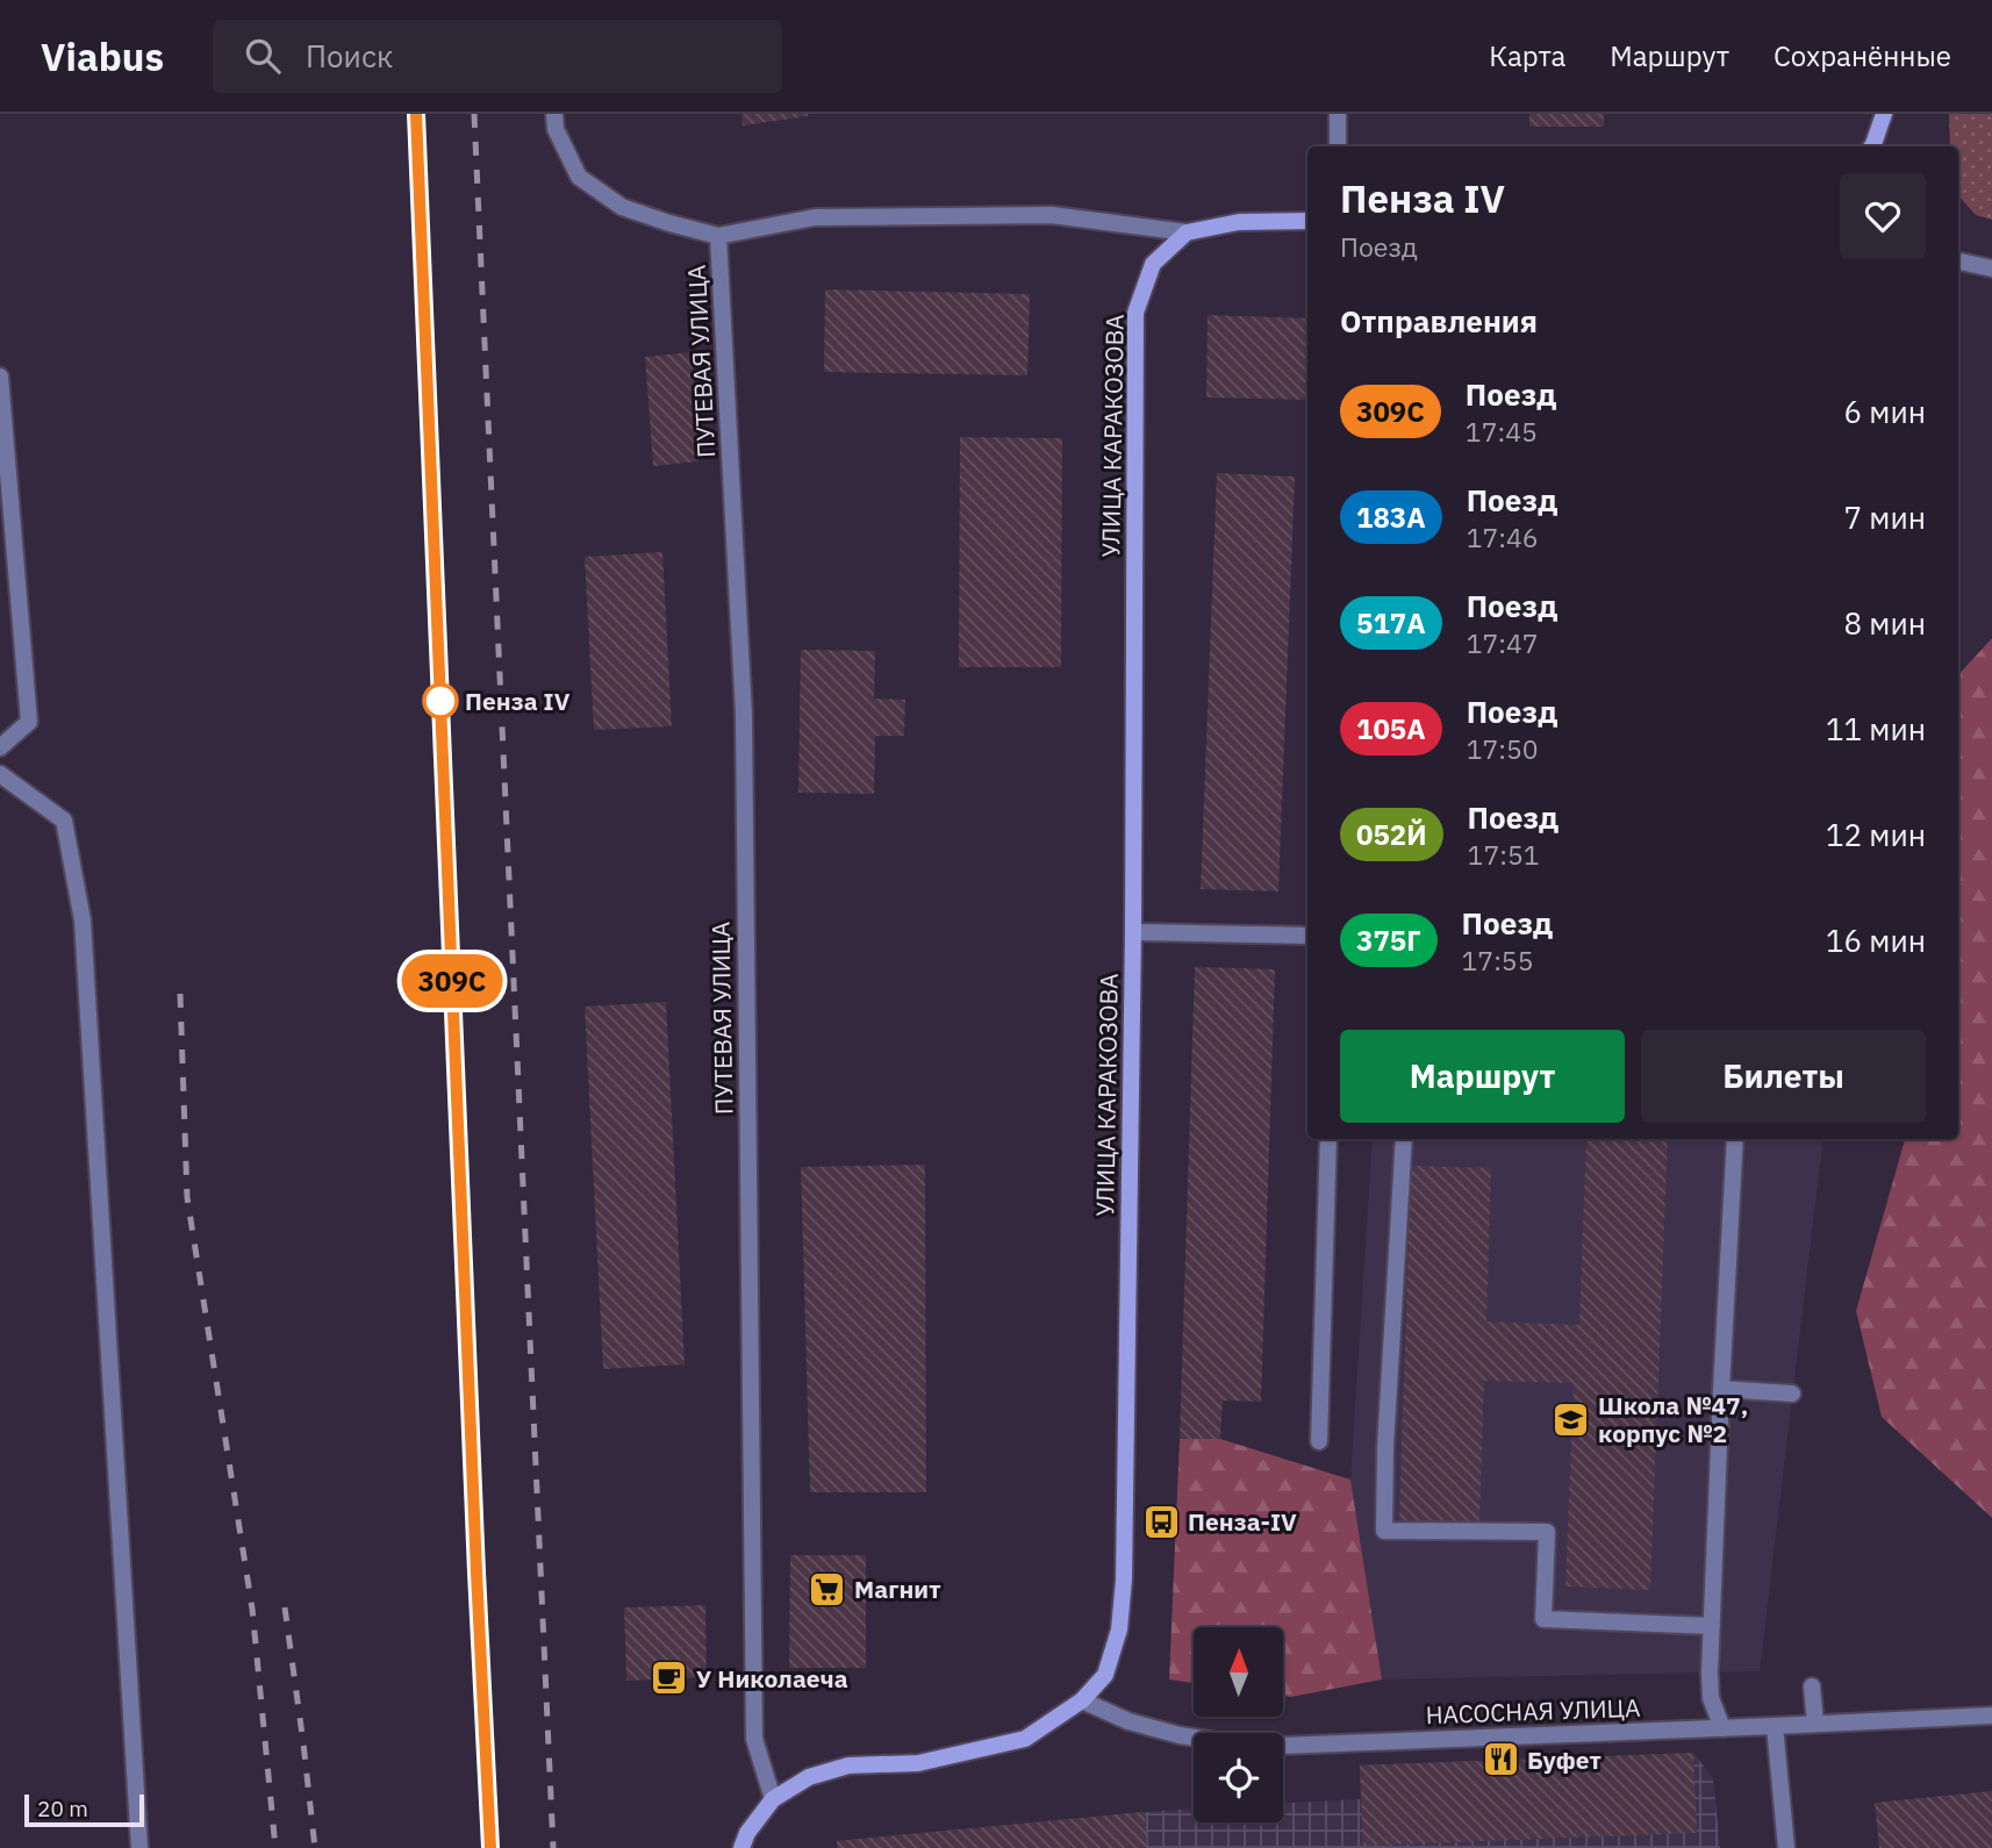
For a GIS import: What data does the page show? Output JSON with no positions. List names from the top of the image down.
{
  "streets": {
    "main road": ["УЛИЦА КАРАКОЗОВА"],
    "street": ["ПУТЕВАЯ УЛИЦА", "НАСОСНАЯ УЛИЦА"]
  },
  "crossings": [
    ["ПУТЕВАЯ УЛИЦА", "УЛИЦА КАРАКОЗОВА"],
    ["УЛИЦА КАРАКОЗОВА", "НАСОСНАЯ УЛИЦА"]
  ],
  "places": {
    "other": ["Пенза IV"],
    "school or university": ["Школа №47, корпус №2"],
    "bus stop": ["Пенза-IV"],
    "supermarket": ["Магнит"],
    "cafe": ["У Николаеча"],
    "restaurant": ["Буфет"]
  },
  "scale_bar": "20 m",
  "north": "top",
  "page": {
    "header": "Viabus",
    "search": "Поиск",
    "nav": ["Карта", "Маршрут", "Сохранённые"],
    "on_map": "309С",
    "heading": [
      ["Пенза IV", "Поезд"],
      "Отправления"
    ],
    "list": [
      {
        "mark": "309С",
        "name": "Поезд",
        "note": "17:45",
        "value": "6 мин"
      },
      {
        "mark": "183А",
        "name": "Поезд",
        "note": "17:46",
        "value": "7 мин"
      },
      {
        "mark": "517А",
        "name": "Поезд",
        "note": "17:47",
        "value": "8 мин"
      },
      {
        "mark": "105А",
        "name": "Поезд",
        "note": "17:50",
        "value": "11 мин"
      },
      {
        "mark": "052Й",
        "name": "Поезд",
        "note": "17:51",
        "value": "12 мин"
      },
      {
        "mark": "375Г",
        "name": "Поезд",
        "note": "17:55",
        "value": "16 мин"
      }
    ],
    "buttons": ["Маршрут", "Билеты"],
    "scale": "20 m"
  }
}
